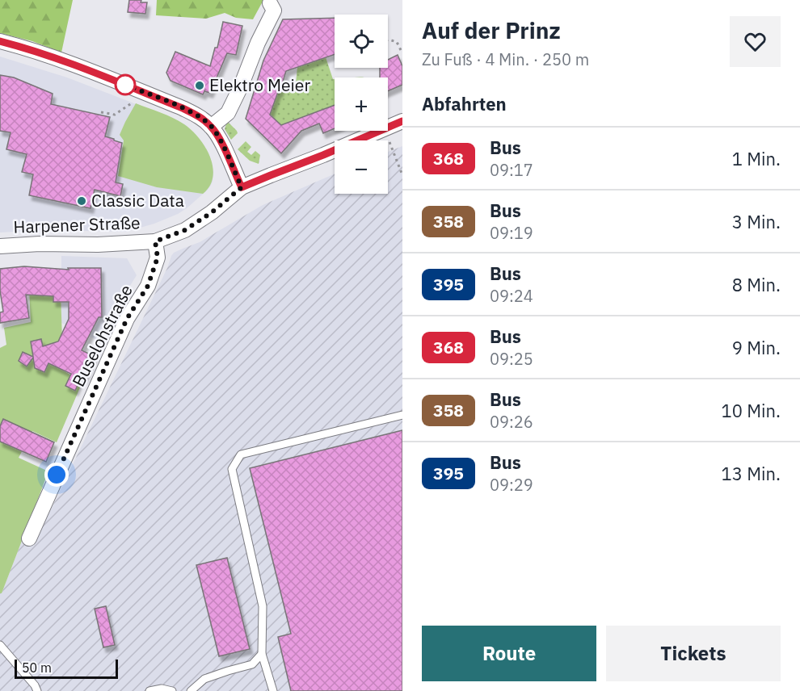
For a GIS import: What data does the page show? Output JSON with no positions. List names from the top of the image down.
{
  "streets": {
    "street": ["Harpener Straße", "Buselohstraße"]
  },
  "crossings": [
    ["Harpener Straße", "Buselohstraße"]
  ],
  "places": ["Elektro Meier", "Classic Data"],
  "lines": ["bus line 368"],
  "scale_bar": "50 m",
  "page": {
    "heading": [
      ["Auf der Prinz", "Zu Fuß · 4 Min. · 250 m"],
      "Abfahrten"
    ],
    "map_buttons": ["+", "−"],
    "list": [
      {
        "mark": "368",
        "name": "Bus",
        "note": "09:17",
        "value": "1 Min."
      },
      {
        "mark": "358",
        "name": "Bus",
        "note": "09:19",
        "value": "3 Min."
      },
      {
        "mark": "395",
        "name": "Bus",
        "note": "09:24",
        "value": "8 Min."
      },
      {
        "mark": "368",
        "name": "Bus",
        "note": "09:25",
        "value": "9 Min."
      },
      {
        "mark": "358",
        "name": "Bus",
        "note": "09:26",
        "value": "10 Min."
      },
      {
        "mark": "395",
        "name": "Bus",
        "note": "09:29",
        "value": "13 Min."
      }
    ],
    "buttons": ["Route", "Tickets"],
    "scale": "50 m"
  }
}
